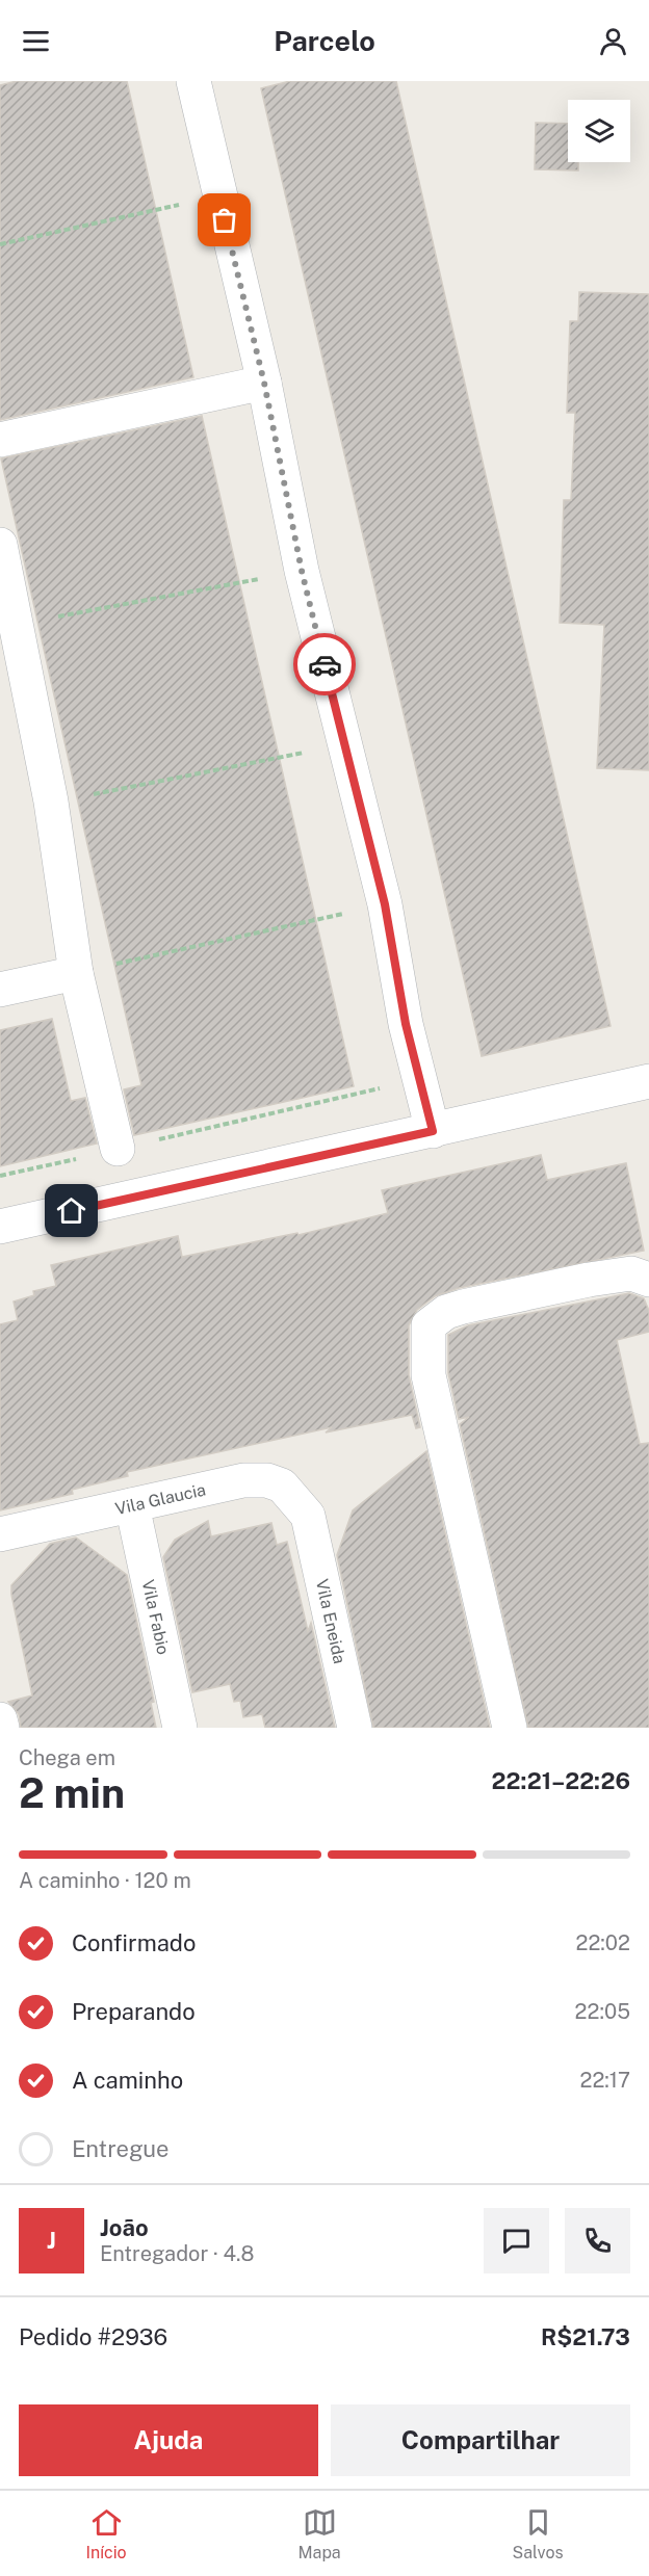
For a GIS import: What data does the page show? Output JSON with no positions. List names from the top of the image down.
{
  "streets": {
    "street": ["Vila Glaucia", "Vila Fabio", "Vila Eneida"]
  },
  "crossings": [
    ["Vila Glaucia", "Vila Fabio"],
    ["Vila Glaucia", "Vila Eneida"]
  ],
  "page": {
    "header": "Parcelo",
    "heading": ["2 min", "Chega em", "22:21–22:26"],
    "panel": [
      "João",
      "Entregador · 4.8",
      "Pedido #2936",
      "R$21.73"
    ],
    "bar": "A caminho · 120 m",
    "list": [
      ["Confirmado", "22:02"],
      ["Preparando", "22:05"],
      ["A caminho", "22:17"],
      "Entregue"
    ],
    "round": "J",
    "buttons": ["Ajuda", "Compartilhar"],
    "tabs": ["Início", "Mapa", "Salvos"]
  }
}
